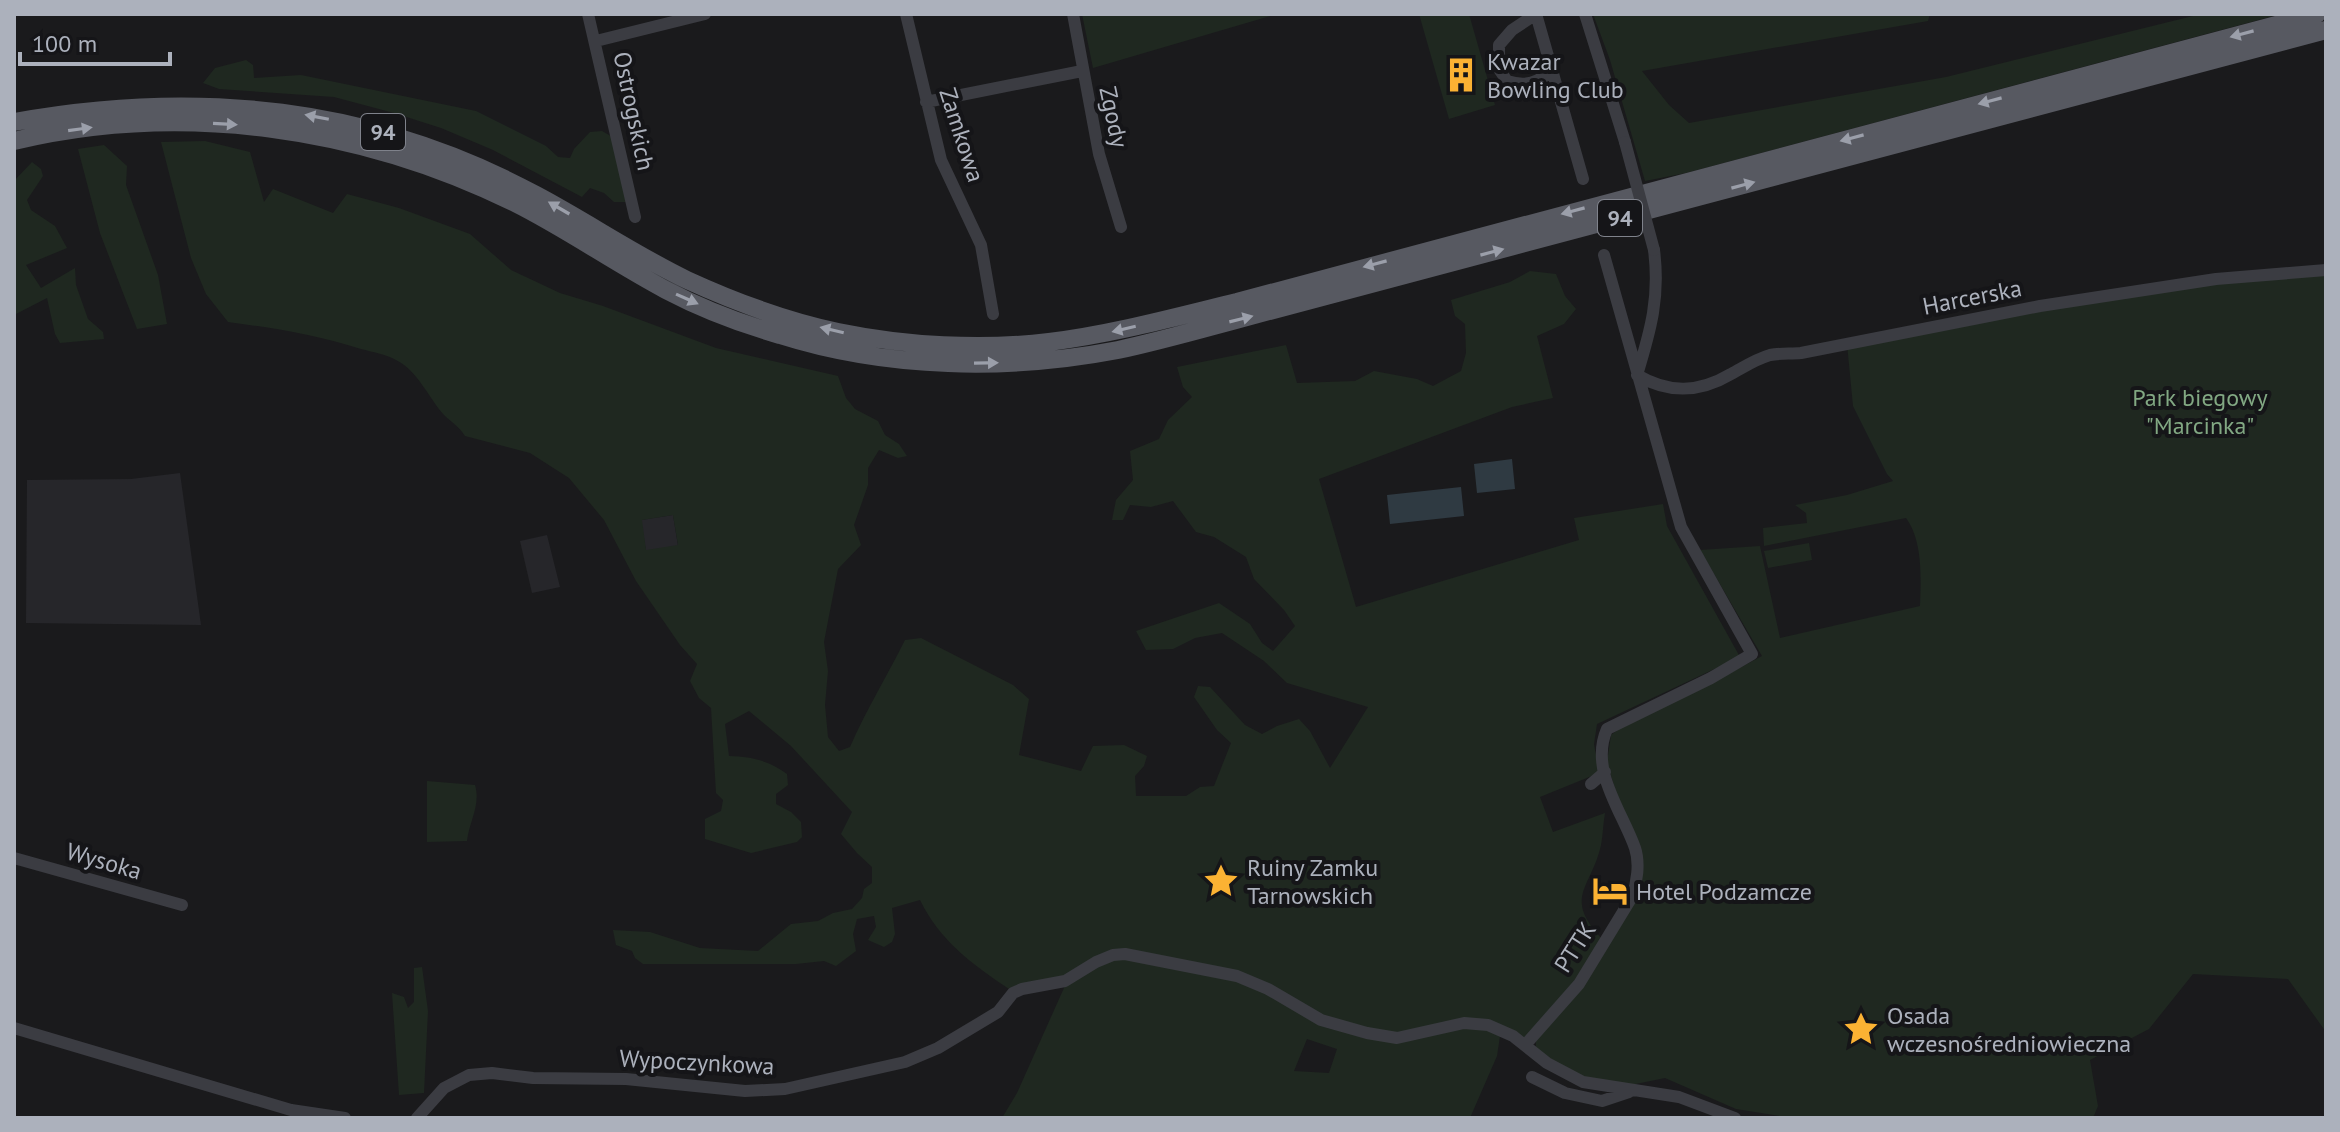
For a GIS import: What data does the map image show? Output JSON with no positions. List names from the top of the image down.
{
  "streets": {
    "main road": ["94"],
    "street": [
      "Ostrogskich",
      "Zgody",
      "Zamkowa",
      "Harcerska",
      "Wysoka",
      "PTTK",
      "Wypoczynkowa"
    ]
  },
  "crossings": [
    ["Harcerska", "PTTK"],
    ["PTTK", "Wypoczynkowa"]
  ],
  "parks": ["Park biegowy \"Marcinka\""],
  "places": {
    "building": ["Kwazar Bowling Club"],
    "place": ["Ruiny Zamku Tarnowskich", "Osada wczesnośredniowieczna"],
    "hotel": ["Hotel Podzamcze"]
  },
  "scale_bar": "100 m"
}
